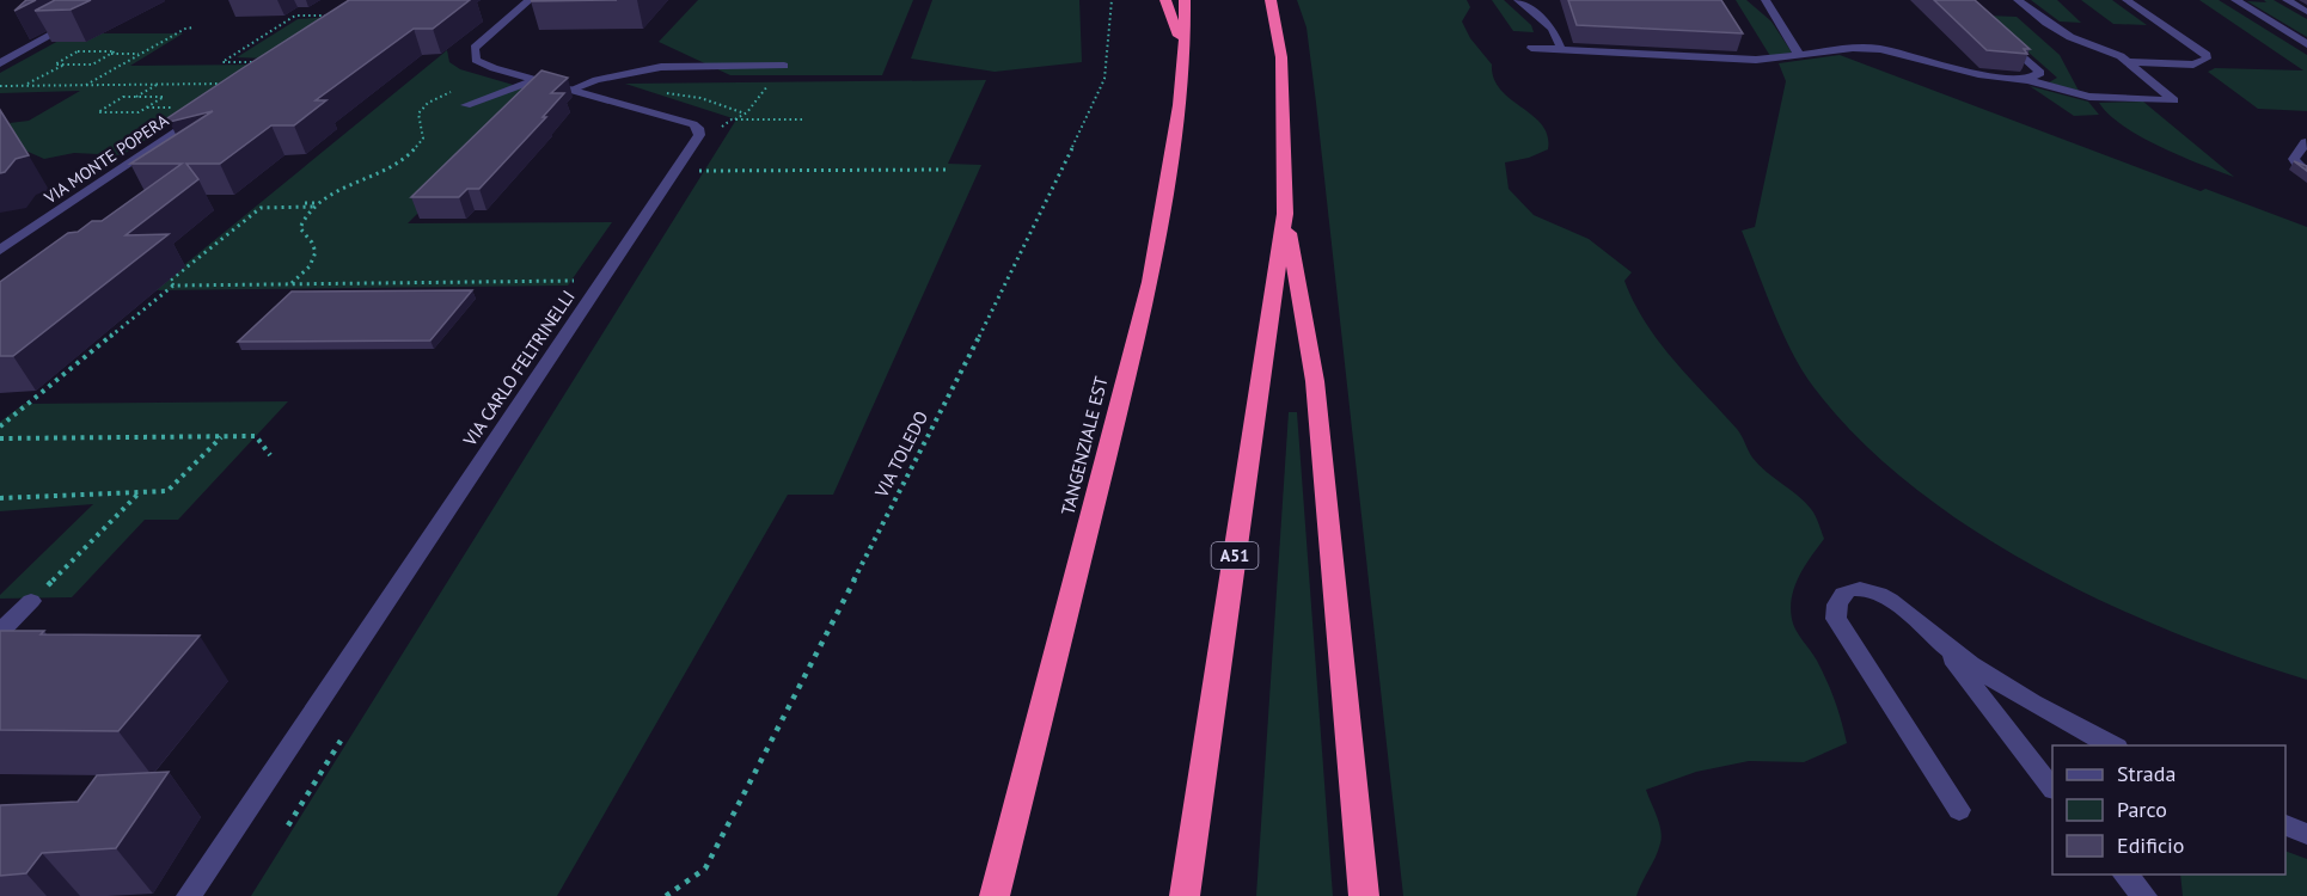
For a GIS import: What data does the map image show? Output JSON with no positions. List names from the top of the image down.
{
  "streets": {
    "highway": ["TANGENZIALE EST", "A51"],
    "street": ["VIA MONTE POPERA", "VIA CARLO FELTRINELLI"],
    "path": ["VIA TOLEDO"]
  },
  "legend": ["Strada", "Parco", "Edificio"]
}
